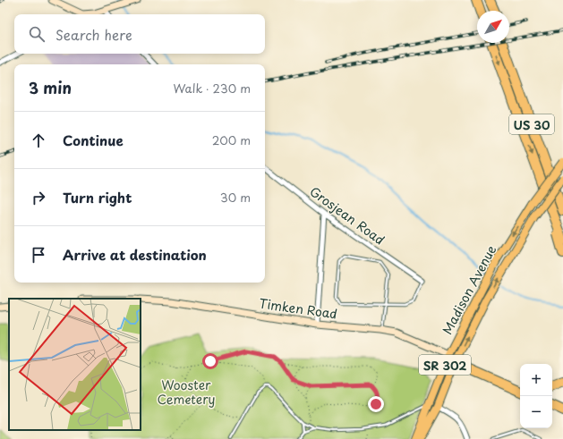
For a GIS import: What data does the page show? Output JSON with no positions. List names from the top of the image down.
{
  "streets": {
    "highway": ["US 30"],
    "main road": ["Madison Avenue", "SR 302"],
    "street": ["Grosjean Road", "Timken Road"]
  },
  "crossings": [
    ["Madison Avenue", "Timken Road"]
  ],
  "parks": ["Wooster Cemetery"],
  "north": "top right",
  "page": {
    "search": "Search here",
    "heading": ["3 min", "Walk · 230 m"],
    "list": [
      ["Continue", "200 m"],
      ["Turn right", "30 m"],
      "Arrive at destination"
    ],
    "map_buttons": ["+", "−"]
  }
}
